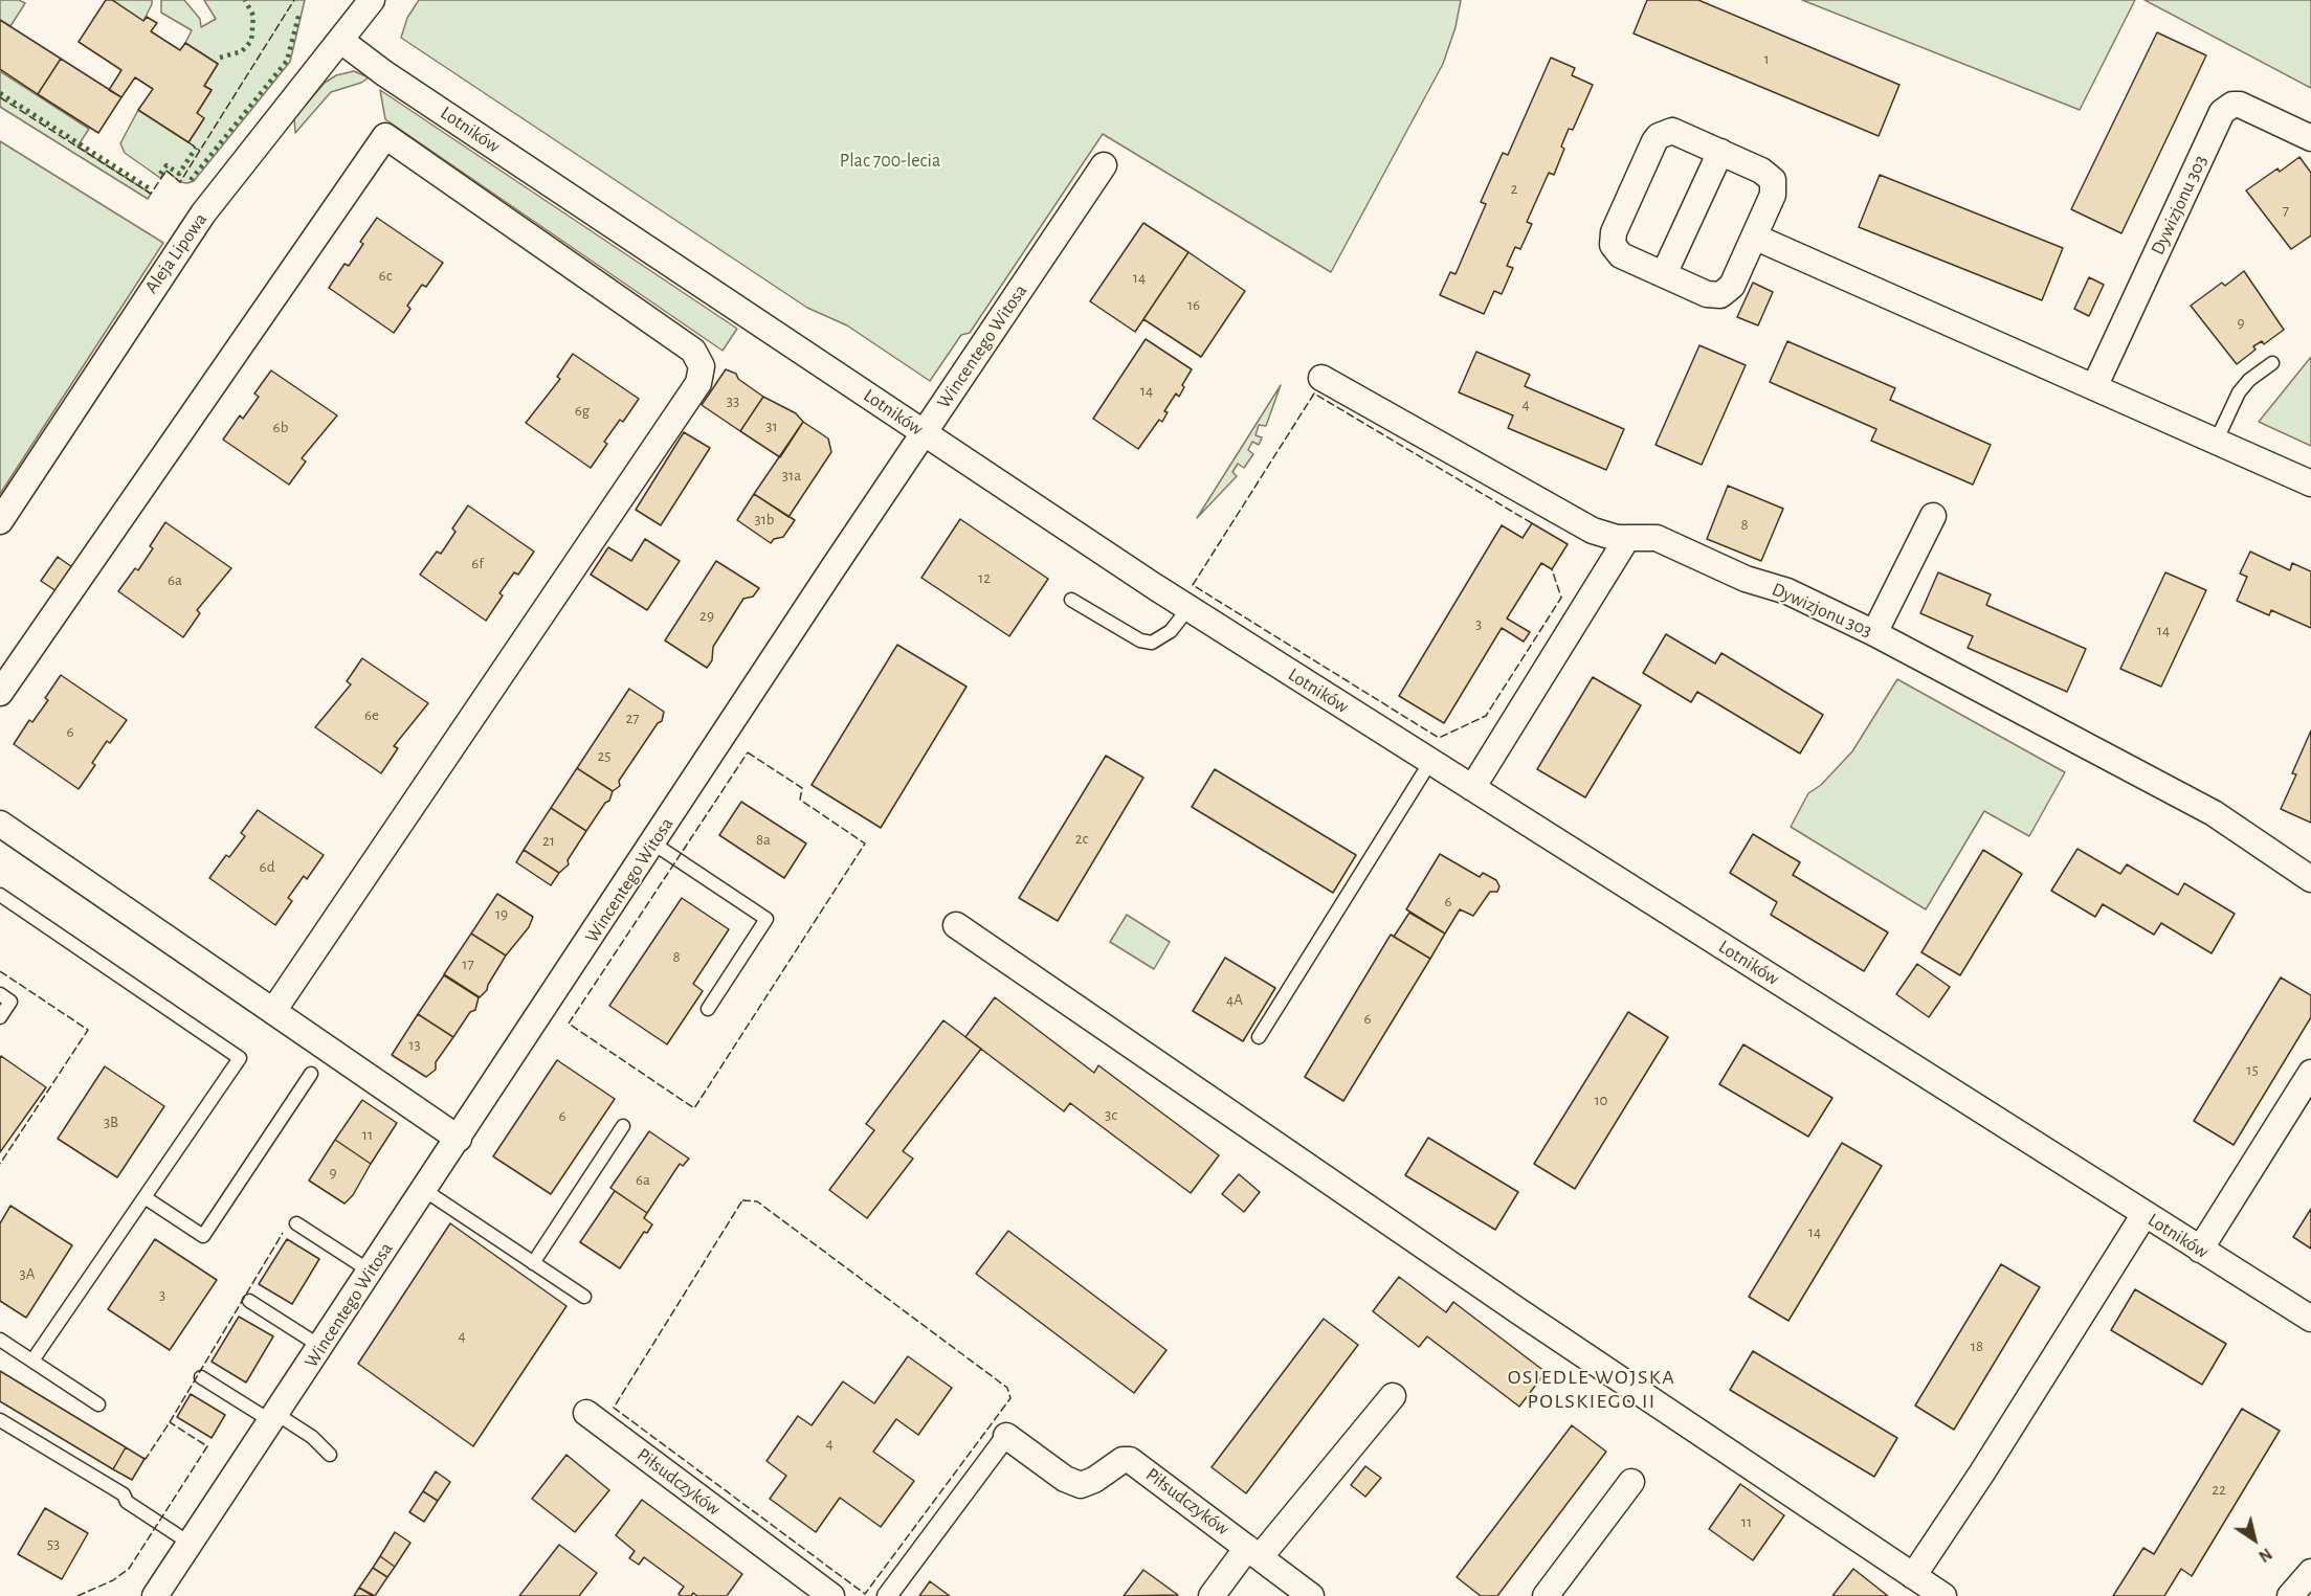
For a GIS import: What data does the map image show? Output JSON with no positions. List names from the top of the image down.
{
  "streets": {
    "street": [
      "Lotników",
      "Dywizjonu 303",
      "Aleja Lipowa",
      "Wincentego Witosa",
      "Piłsudczyków"
    ]
  },
  "crossings": [
    ["Lotników", "Aleja Lipowa"],
    ["Lotników", "Wincentego Witosa"]
  ],
  "districts": ["OSIEDLE WOJSKA POLSKIEGO II"],
  "parks": ["Plac 700-lecia"],
  "house_numbers": [
    "1",
    "2",
    "7",
    "6c",
    "14",
    "16",
    "9",
    "14",
    "33",
    "4",
    "6g",
    "31",
    "6b",
    "31a",
    "31b",
    "8",
    "6f",
    "12",
    "6a",
    "29",
    "3",
    "14",
    "6e",
    "27",
    "6",
    "25",
    "2c",
    "8a",
    "21",
    "6d",
    "6",
    "19",
    "8",
    "17",
    "4A",
    "6",
    "13",
    "15",
    "10",
    "3c",
    "6",
    "3B",
    "11",
    "9",
    "6a",
    "14",
    "3A",
    "3",
    "4",
    "18",
    "4",
    "22",
    "11",
    "53"
  ],
  "north": "bottom right"
}
